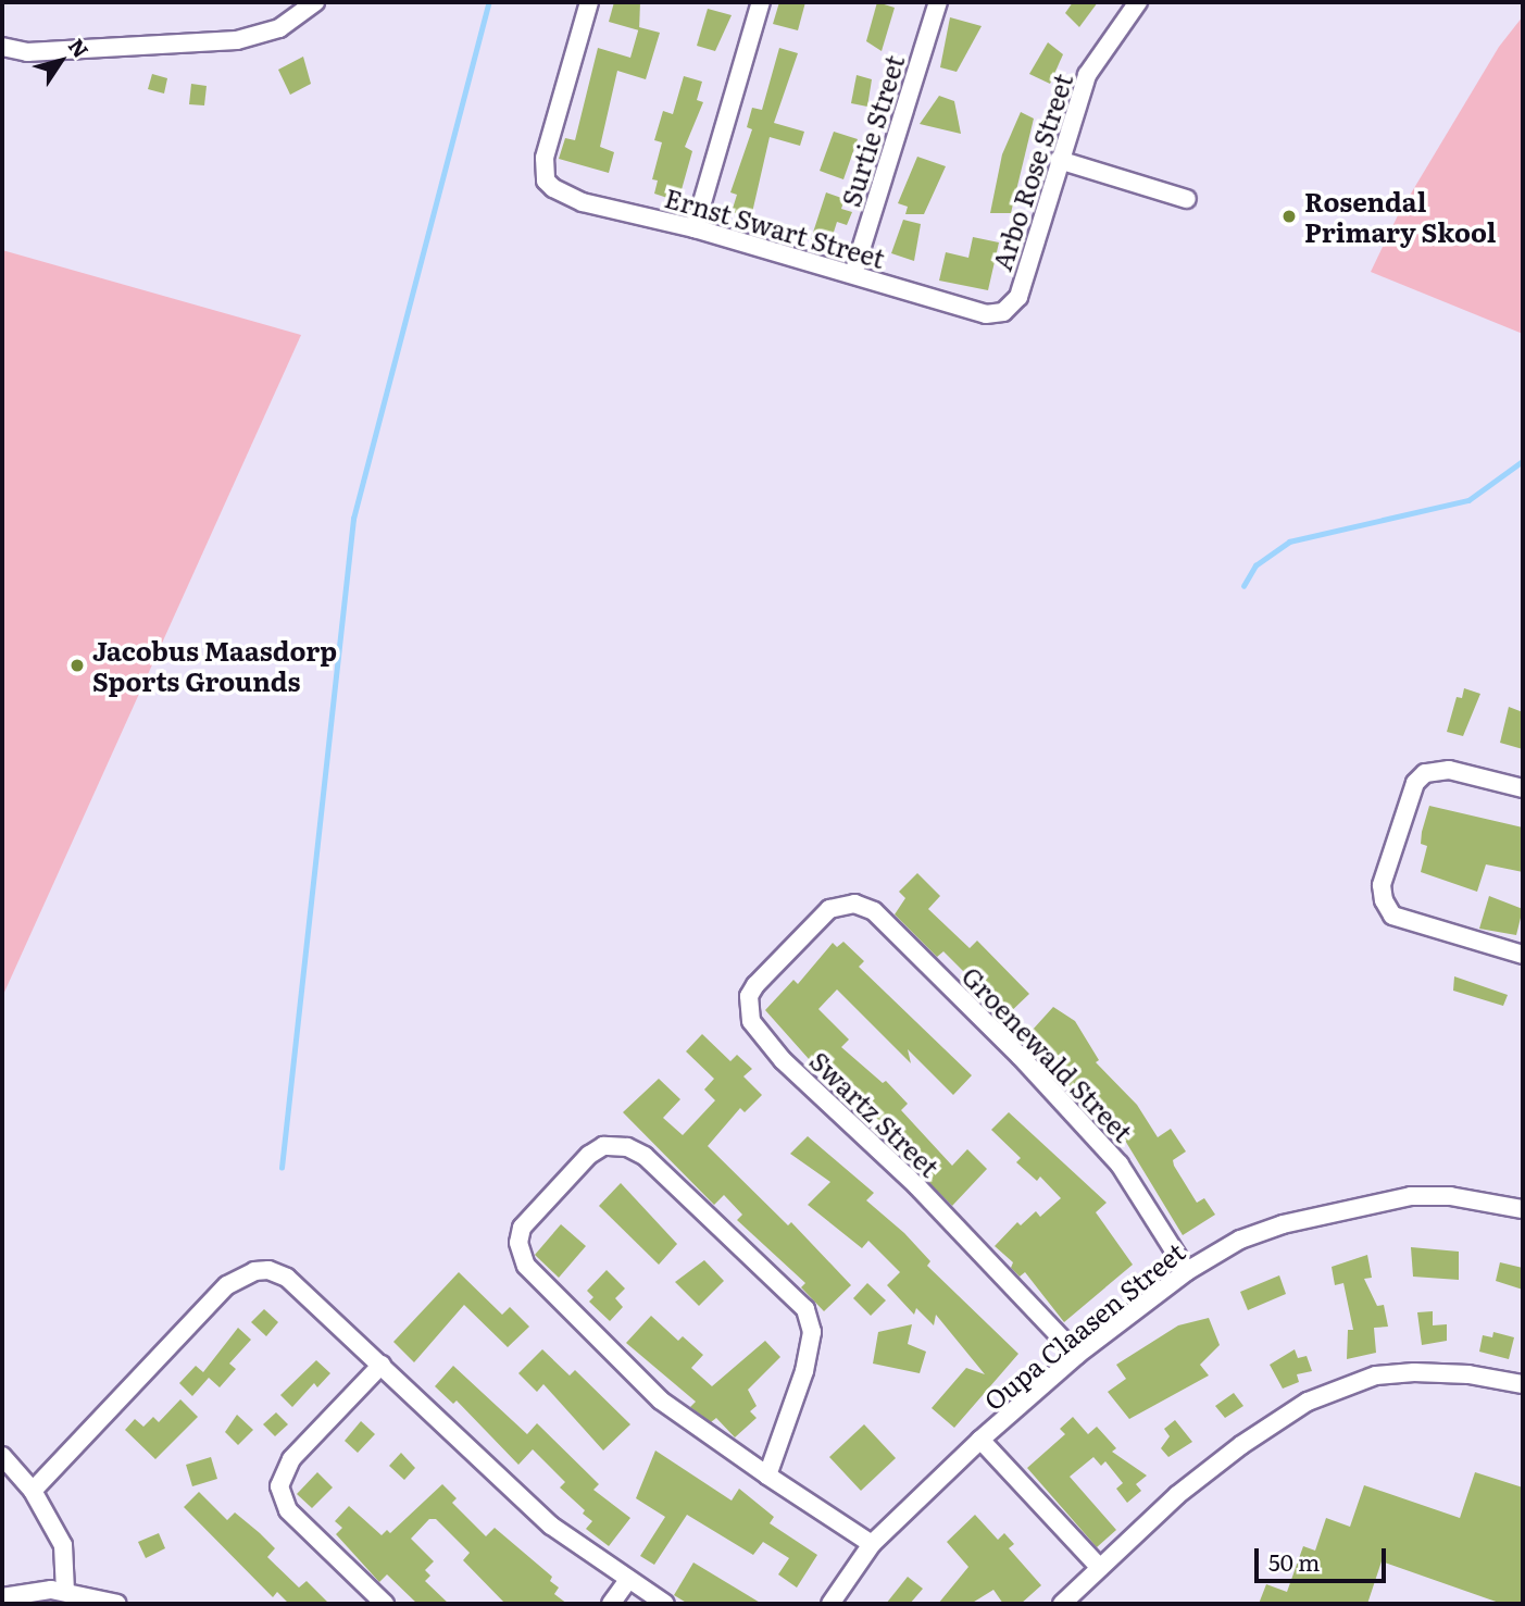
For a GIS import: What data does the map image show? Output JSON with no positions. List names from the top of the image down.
{
  "streets": {
    "street": [
      "Surtie Street",
      "Arbo Rose Street",
      "Ernst Swart Street",
      "Groenewald Street",
      "Swartz Street",
      "Oupa Claasen Street"
    ]
  },
  "crossings": [
    ["Surtie Street", "Ernst Swart Street"],
    ["Arbo Rose Street", "Ernst Swart Street"],
    ["Groenewald Street", "Swartz Street"],
    ["Groenewald Street", "Oupa Claasen Street"],
    ["Swartz Street", "Oupa Claasen Street"]
  ],
  "places": ["Rosendal Primary Skool", "Jacobus Maasdorp Sports Grounds"],
  "scale_bar": "50 m",
  "north": "top right"
}
